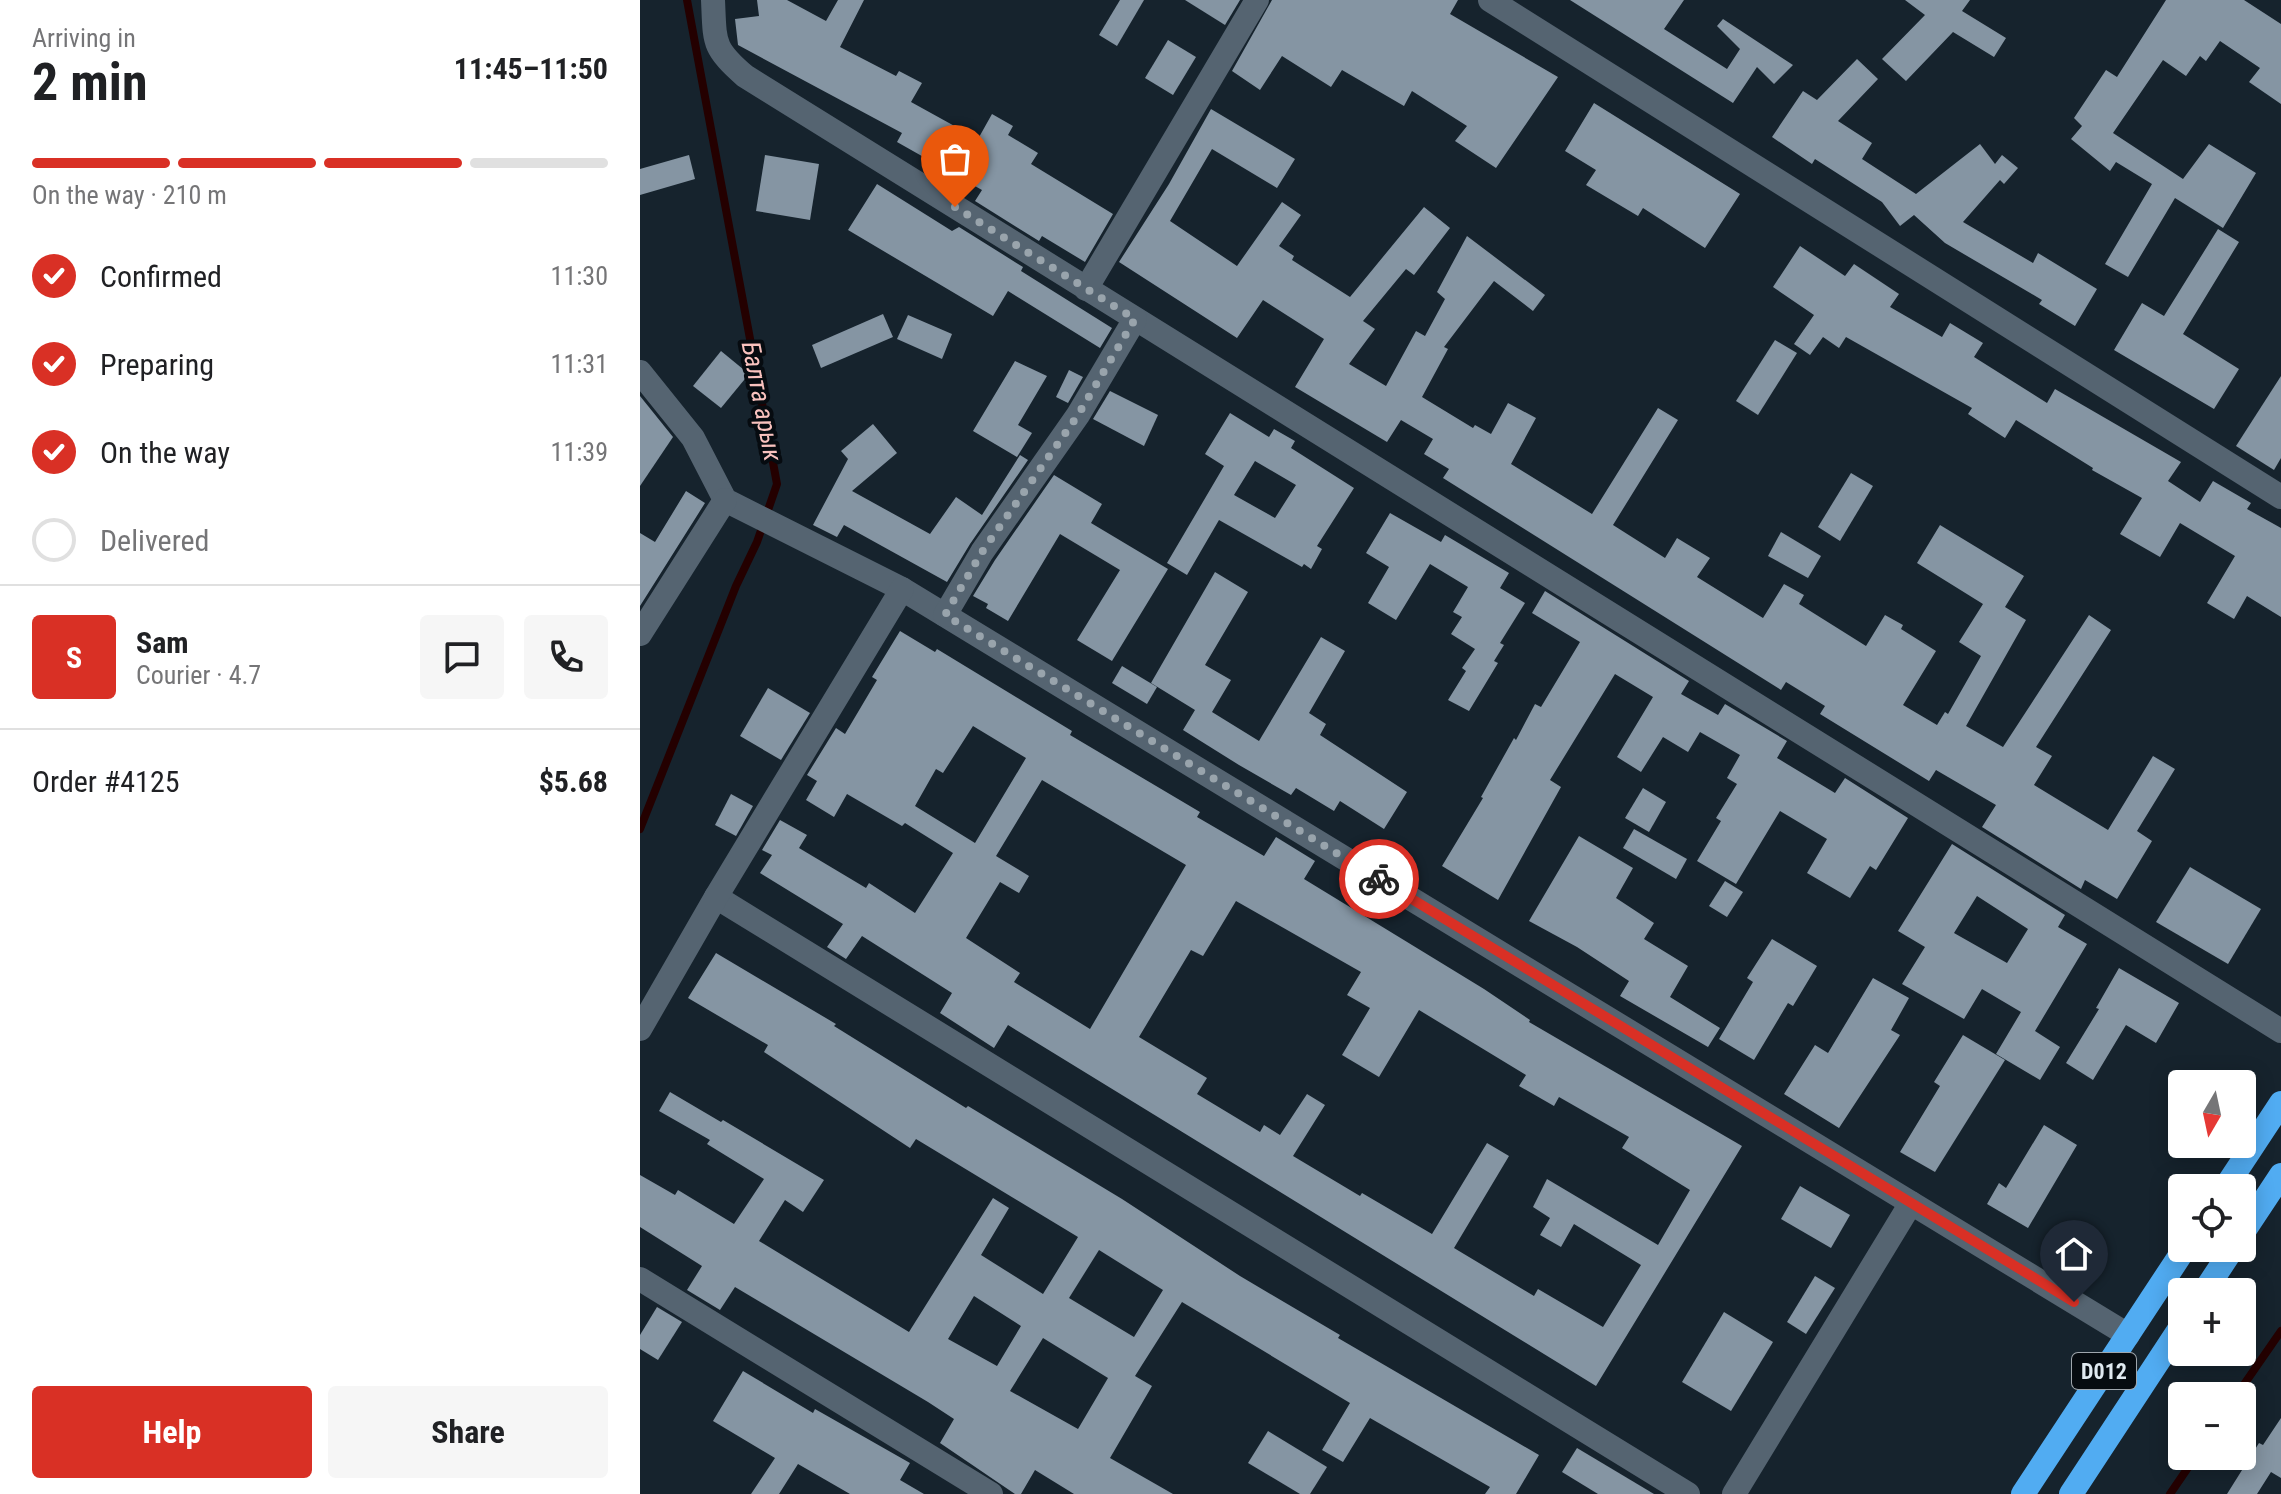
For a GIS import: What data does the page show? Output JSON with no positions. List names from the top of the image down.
{
  "streets": {
    "highway": ["D012"]
  },
  "water": ["Балта арык"],
  "north": "bottom",
  "page": {
    "heading": ["2 min", "Arriving in", "11:45–11:50"],
    "panel": [
      "Sam",
      "Courier · 4.7",
      "Order #4125",
      "$5.68"
    ],
    "bar": "On the way · 210 m",
    "list": [
      ["Confirmed", "11:30"],
      ["Preparing", "11:31"],
      ["On the way", "11:39"],
      "Delivered"
    ],
    "round": "S",
    "map_buttons": ["+", "−"],
    "buttons": ["Help", "Share"]
  }
}
